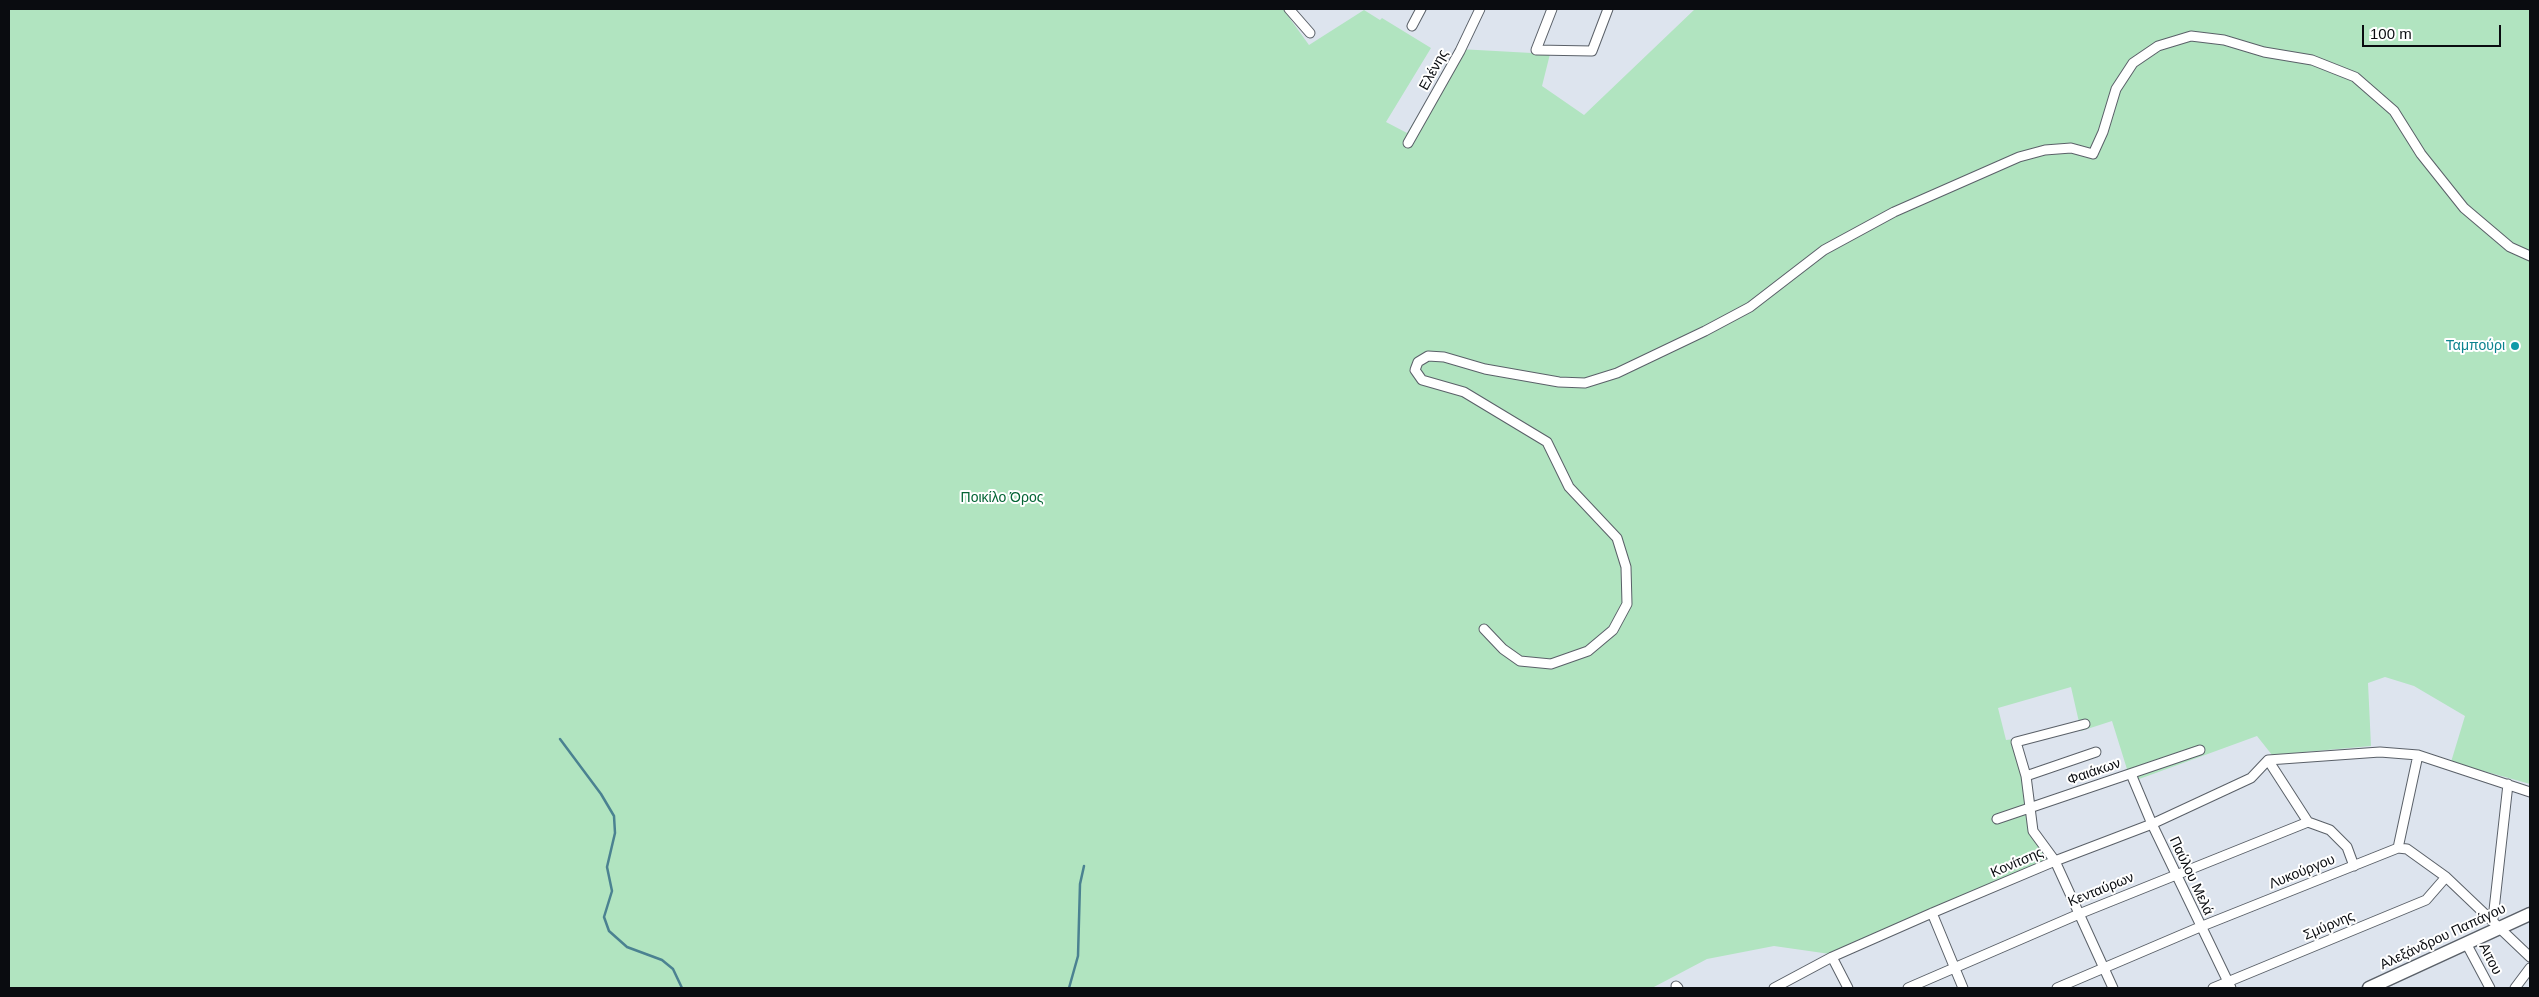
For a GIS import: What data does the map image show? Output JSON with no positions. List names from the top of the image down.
{
  "streets": {
    "street": [
      "Ελένης",
      "Φαιάκων",
      "Κονίτσης",
      "Λυκούργου",
      "Παύλου Μελά",
      "Κενταύρων",
      "Σμύρνης",
      "Αλεξάνδρου Παπάγου",
      "Αιτου"
    ]
  },
  "crossings": [
    ["Φαιάκων", "Παύλου Μελά"],
    ["Κονίτσης", "Παύλου Μελά"],
    ["Λυκούργου", "Παύλου Μελά"],
    ["Παύλου Μελά", "Κενταύρων"],
    ["Παύλου Μελά", "Σμύρνης"],
    ["Αλεξάνδρου Παπάγου", "Αιτου"]
  ],
  "parks": ["Ποικίλο Όρος"],
  "places": ["Ταμπούρι"],
  "scale_bar": "100 m"
}
